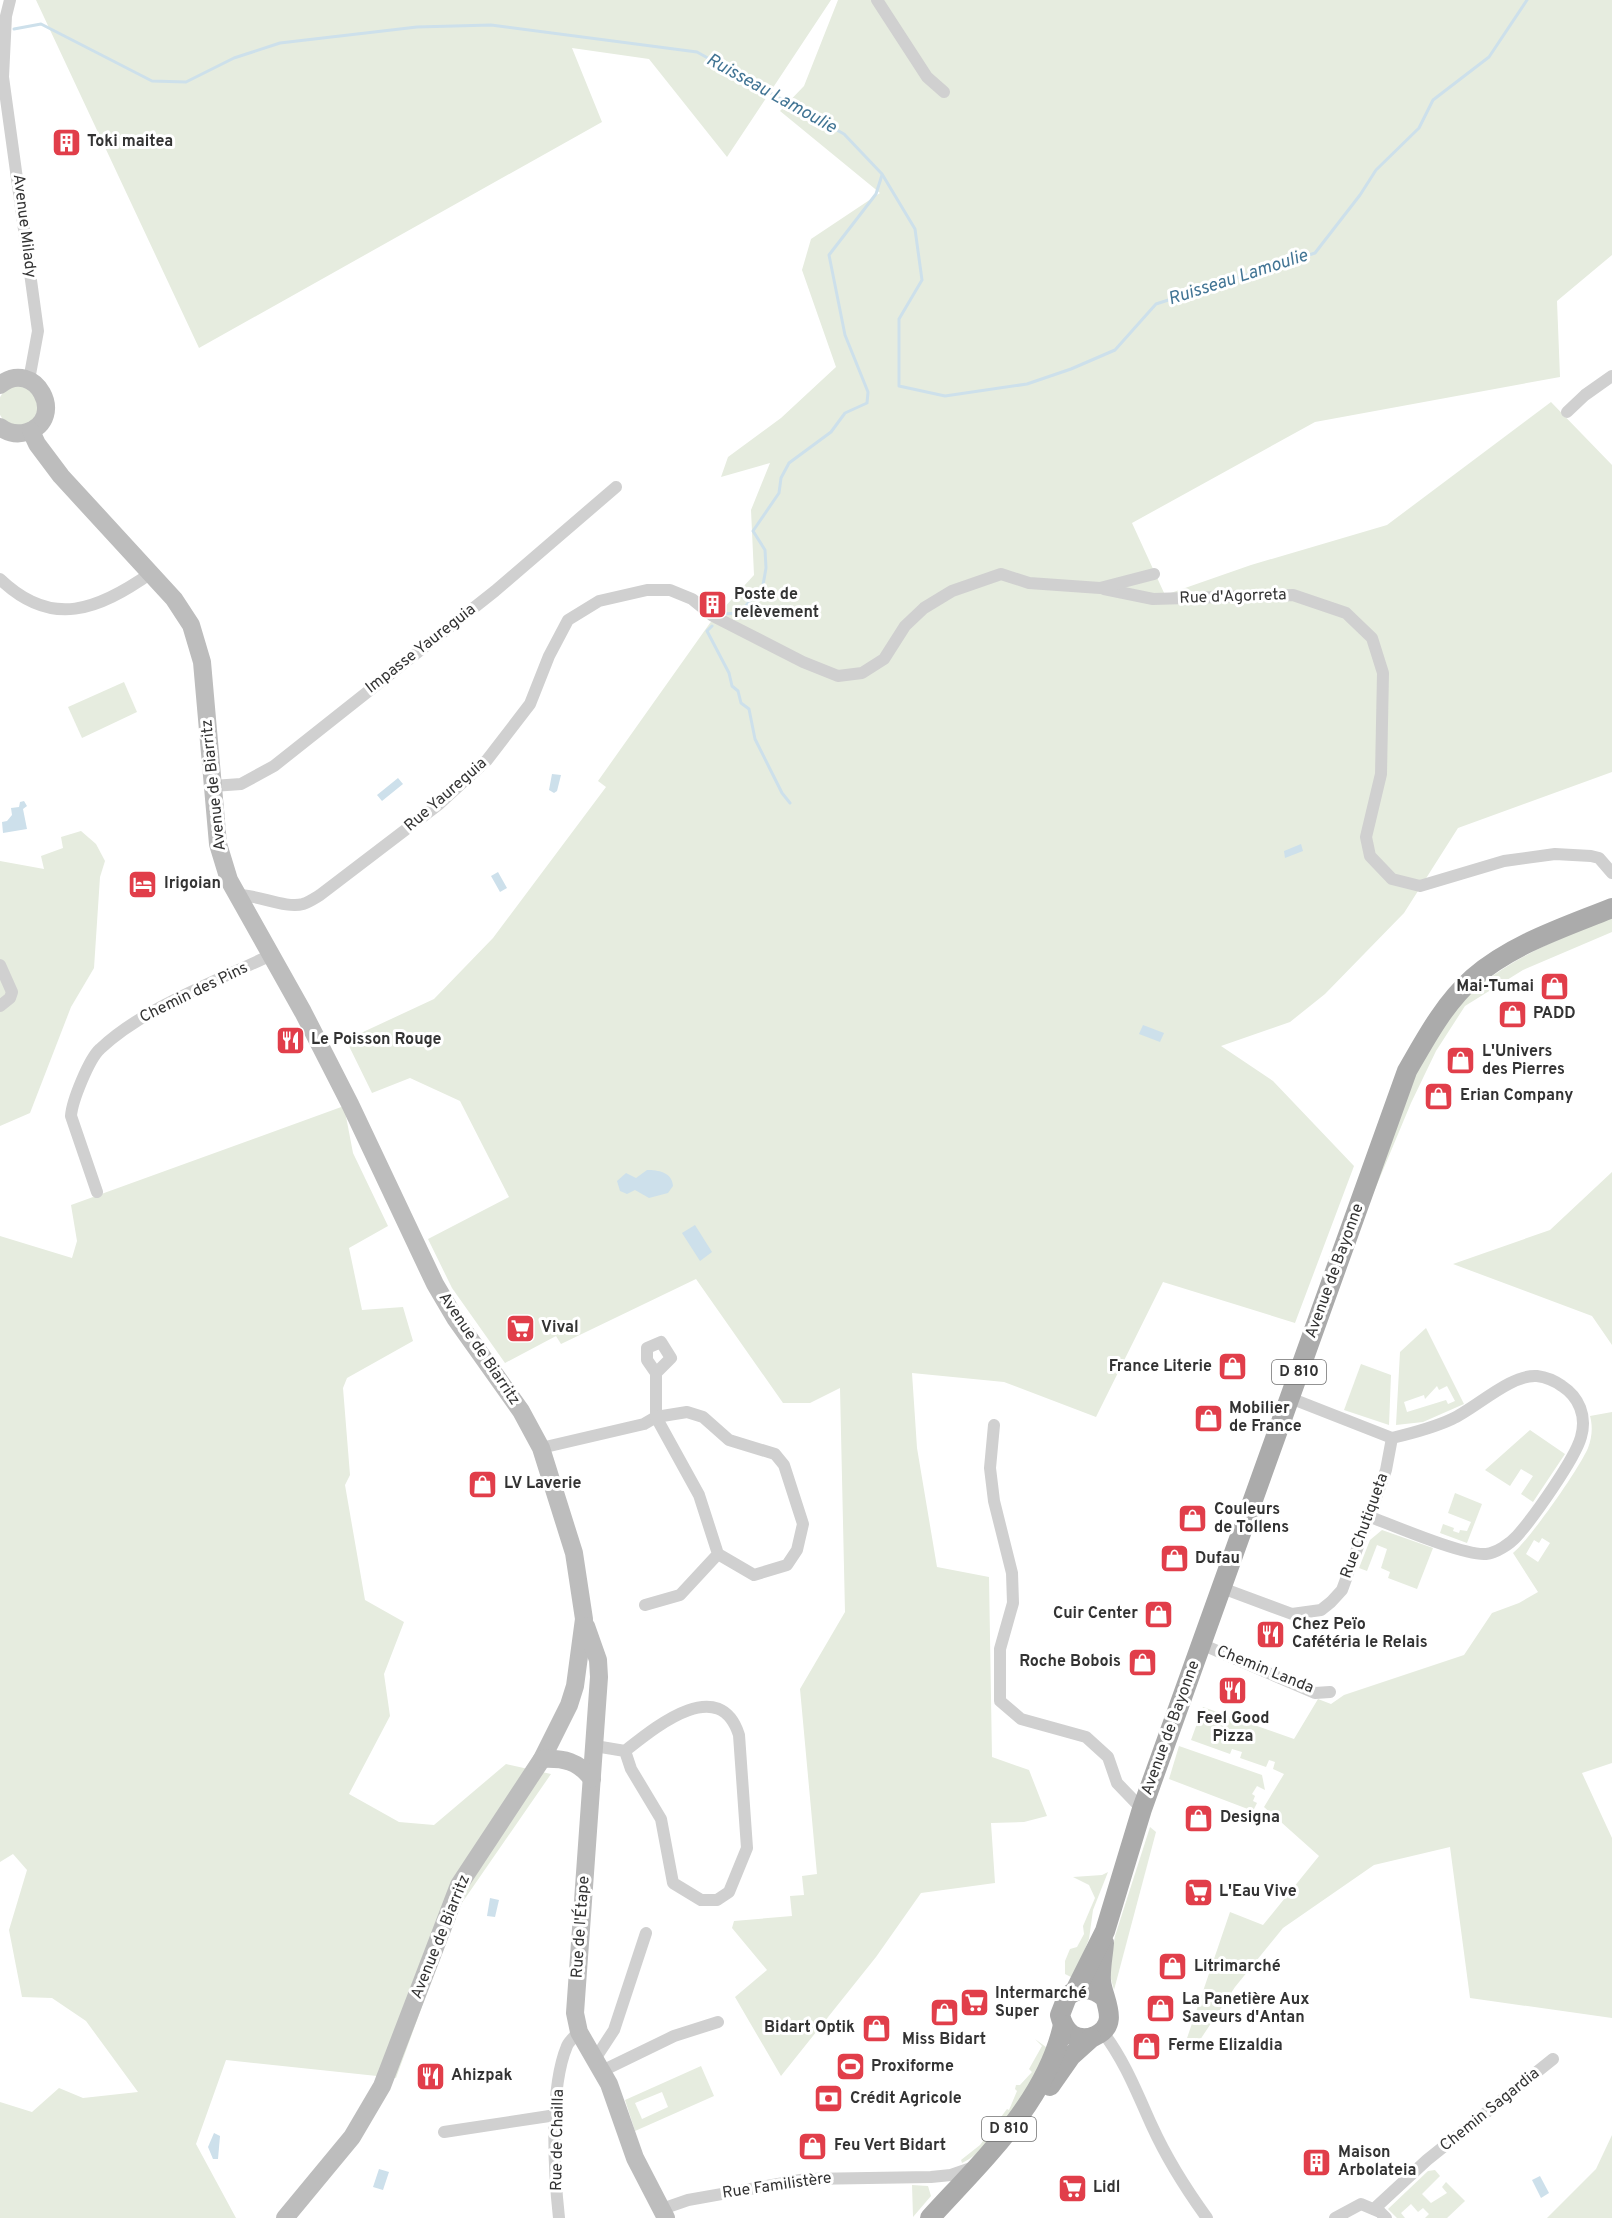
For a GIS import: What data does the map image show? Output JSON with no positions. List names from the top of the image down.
{
  "streets": {
    "main road": [
      "Avenue de Biarritz",
      "Avenue de Bayonne",
      "D 810",
      "Rue de l'Étape"
    ],
    "street": [
      "Avenue Milady",
      "Rue d'Agorreta",
      "Impasse Yaureguia",
      "Rue Yaureguia",
      "Chemin des Pins",
      "Rue Chutiqueta",
      "Chemin Landa",
      "Chemin Sagardia",
      "Rue de Chailla",
      "Rue Familistère"
    ]
  },
  "crossings": [
    ["Rue d'Agorreta", "Rue Yaureguia"],
    ["Impasse Yaureguia", "Avenue de Biarritz"],
    ["Avenue de Biarritz", "Rue Yaureguia"],
    ["Avenue de Biarritz", "Chemin des Pins"],
    ["Avenue de Biarritz", "Rue de l'Étape"],
    ["Avenue de Bayonne", "D 810"],
    ["Avenue de Bayonne", "Rue Chutiqueta"],
    ["Avenue de Bayonne", "Chemin Landa"],
    ["D 810", "Rue Familistère"],
    ["Rue de l'Étape", "Rue de Chailla"],
    ["Rue de l'Étape", "Rue Familistère"]
  ],
  "water": ["Ruisseau Lamoulie"],
  "places": {
    "building": ["Toki maitea", "Poste de relèvement", "Maison Arbolateia"],
    "hotel": ["Irigoian"],
    "shop": [
      "Mai-Tumai",
      "PADD",
      "L'Univers des Pierres",
      "Erian Company",
      "France Literie",
      "Mobilier de France",
      "LV Laverie",
      "Couleurs de Tollens",
      "Dufau",
      "Cuir Center",
      "Roche Bobois",
      "Designa",
      "Litrimarché",
      "La Panetière Aux Saveurs d'Antan",
      "Miss Bidart",
      "Bidart Optik",
      "Ferme Elizaldia",
      "Feu Vert Bidart"
    ],
    "restaurant": [
      "Le Poisson Rouge",
      "Chez Peïo Cafétéria le Relais",
      "Feel Good Pizza",
      "Ahizpak"
    ],
    "supermarket": [
      "Vival",
      "L'Eau Vive",
      "Intermarché Super",
      "Lidl"
    ],
    "sports": ["Proxiforme"],
    "bank": ["Crédit Agricole"]
  }
}
